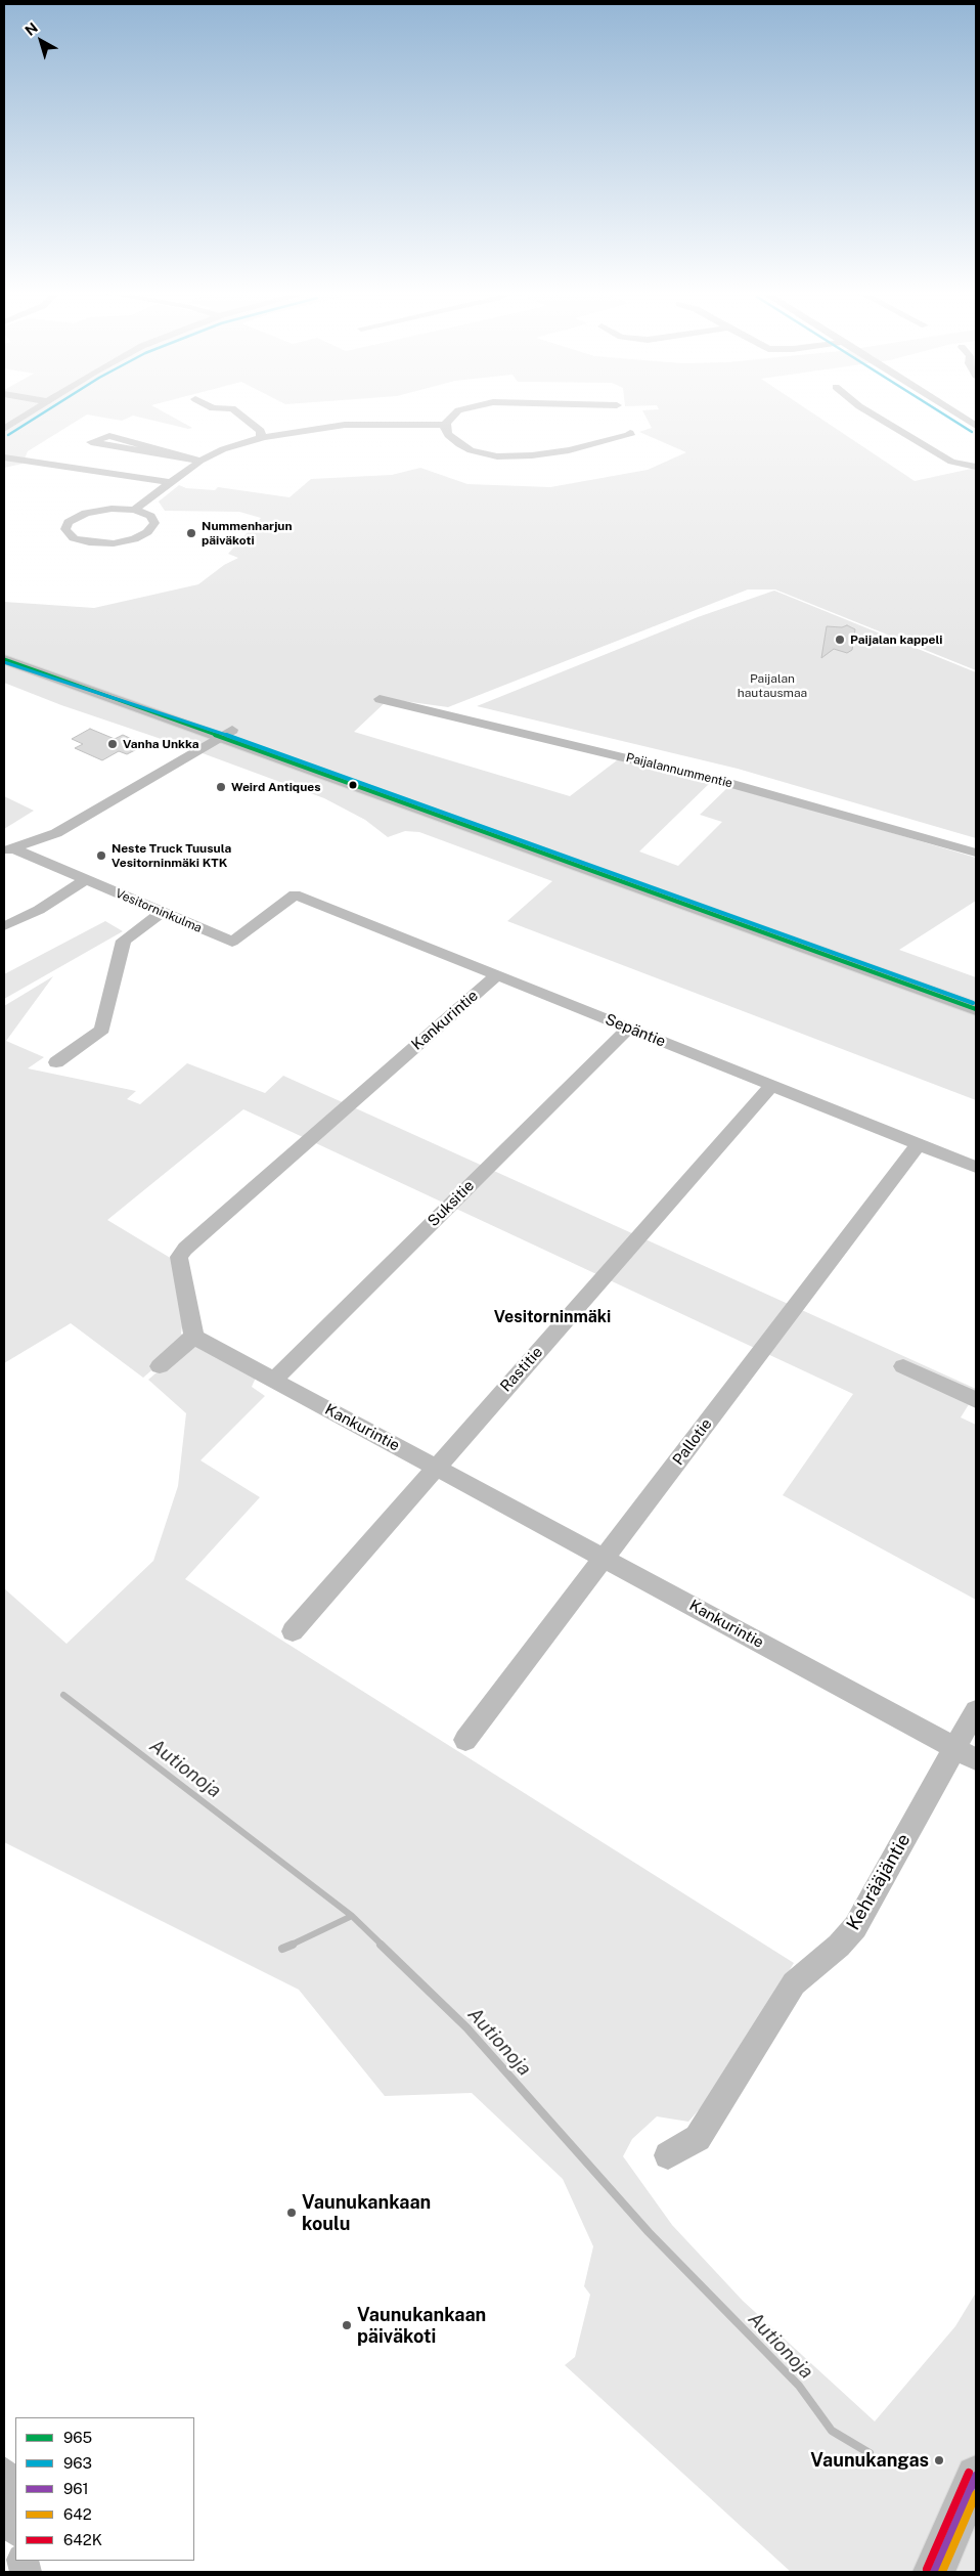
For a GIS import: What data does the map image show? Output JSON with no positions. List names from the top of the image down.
{
  "streets": {
    "street": [
      "Paijalannummentie",
      "Vesitorninkulma",
      "Kankurintie",
      "Sepäntie",
      "Suksitie",
      "Rastitie",
      "Pallotie",
      "Kehrääjäntie"
    ]
  },
  "crossings": [
    ["Vesitorninkulma", "Sepäntie"],
    ["Kankurintie", "Sepäntie"],
    ["Kankurintie", "Suksitie"],
    ["Kankurintie", "Rastitie"],
    ["Kankurintie", "Pallotie"],
    ["Kankurintie", "Kehrääjäntie"],
    ["Sepäntie", "Suksitie"],
    ["Sepäntie", "Rastitie"],
    ["Sepäntie", "Pallotie"]
  ],
  "districts": ["Vesitorninmäki"],
  "water": ["Autionoja"],
  "parks": ["Paijalan hautausmaa"],
  "places": [
    "Nummenharjun päiväkoti",
    "Paijalan kappeli",
    "Vanha Unkka",
    "Weird Antiques",
    "Neste Truck Tuusula Vesitorninmäki KTK",
    "Vaunukankaan koulu",
    "Vaunukankaan päiväkoti",
    "Vaunukangas"
  ],
  "lines": [
    "transit line 963",
    "transit line 965",
    "transit line 642K",
    "transit line 961",
    "transit line 642"
  ],
  "legend": [
    "965",
    "963",
    "961",
    "642",
    "642K"
  ],
  "north": "top left"
}
